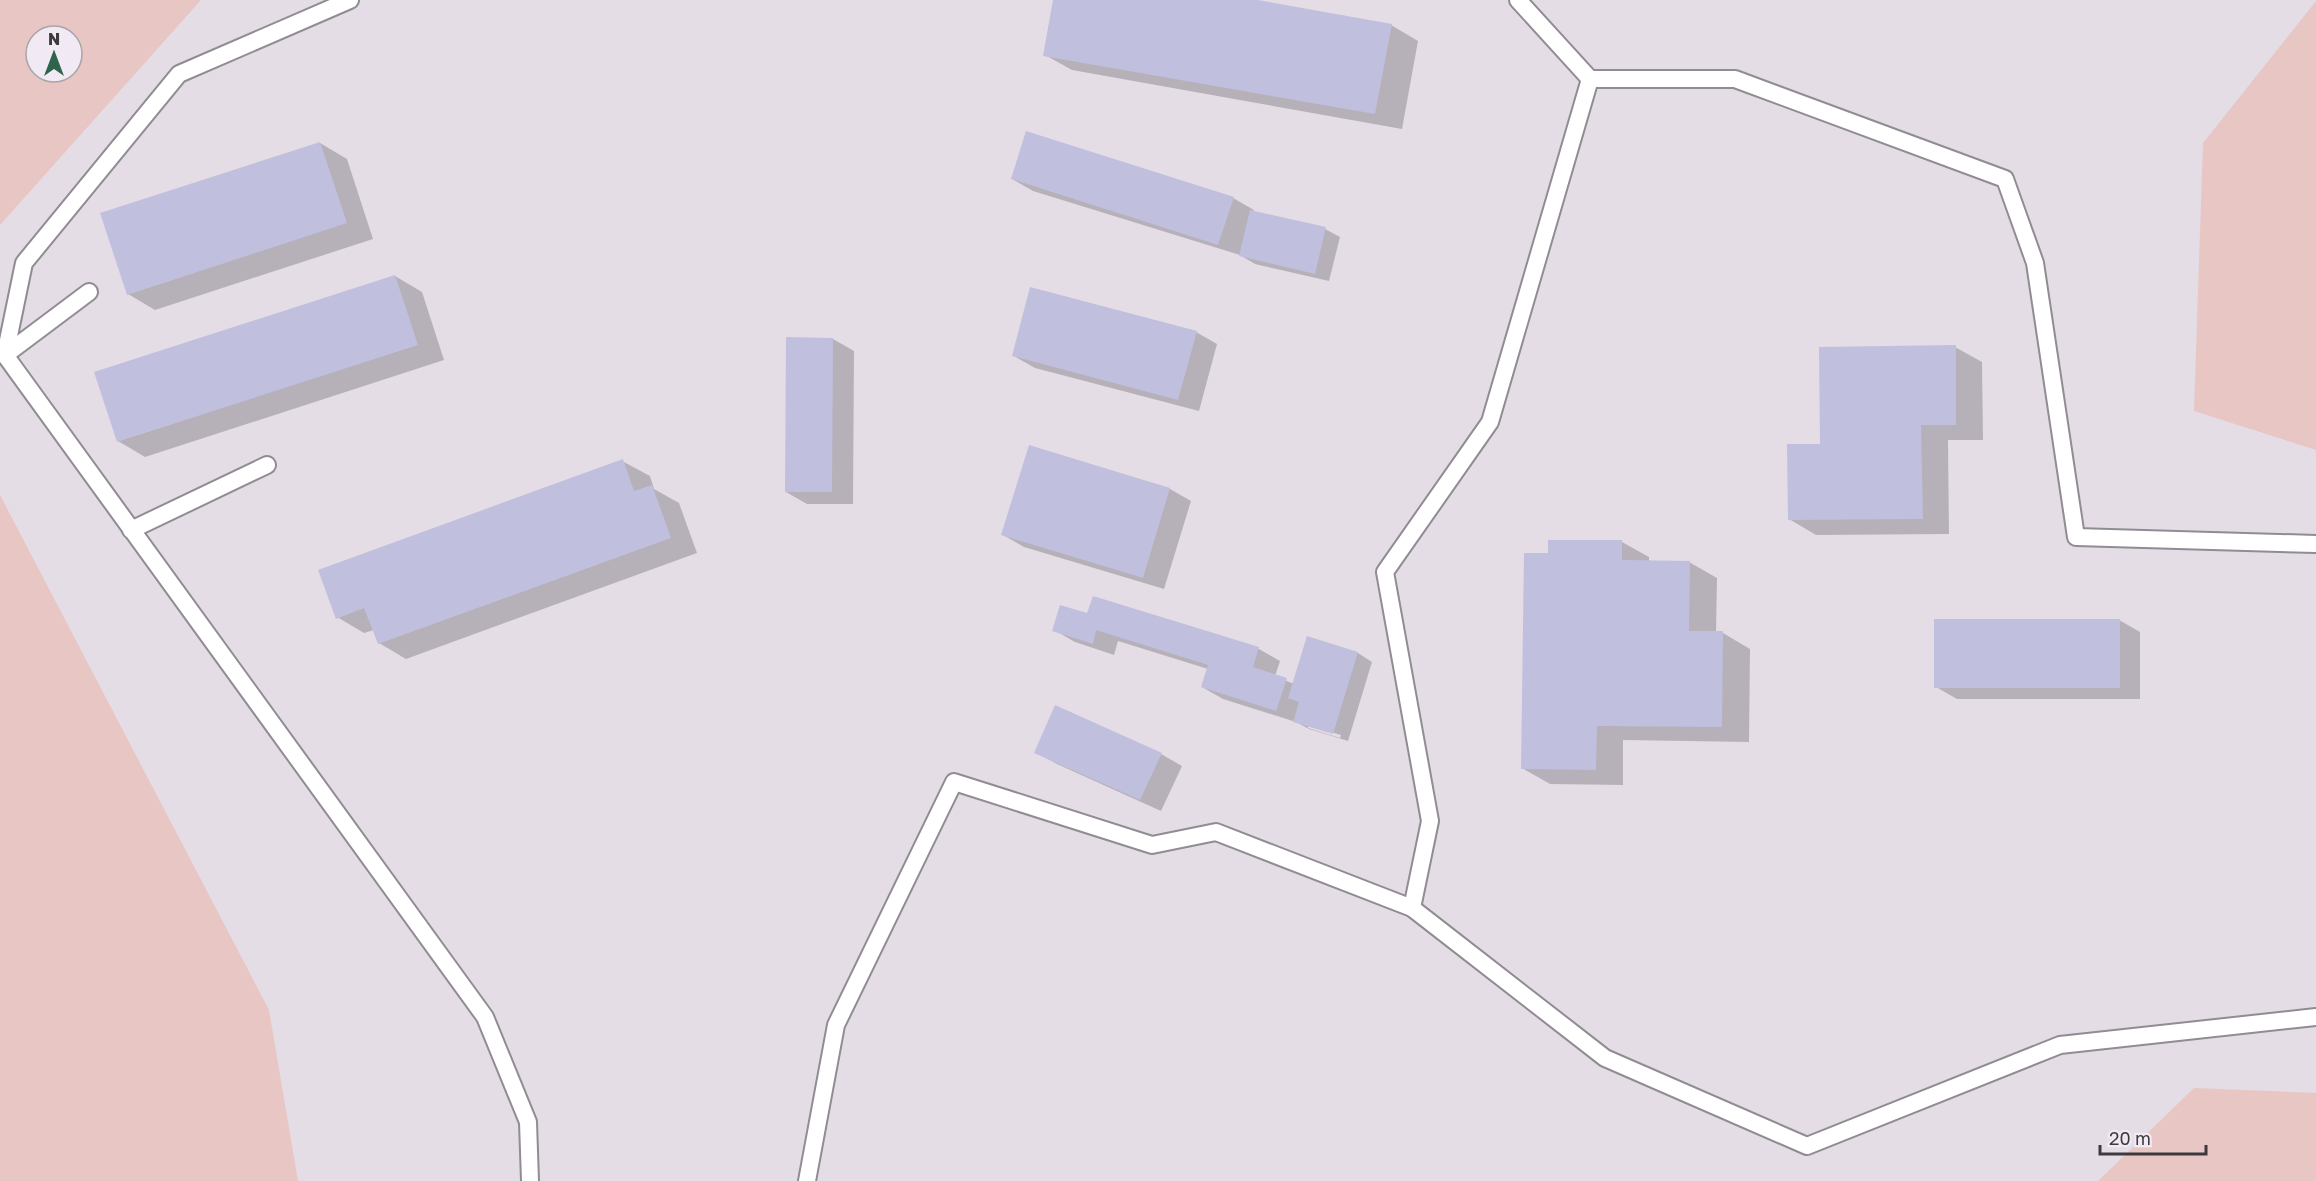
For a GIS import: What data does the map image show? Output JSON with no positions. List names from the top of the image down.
{
  "scale_bar": "20 m",
  "north": "top"
}
